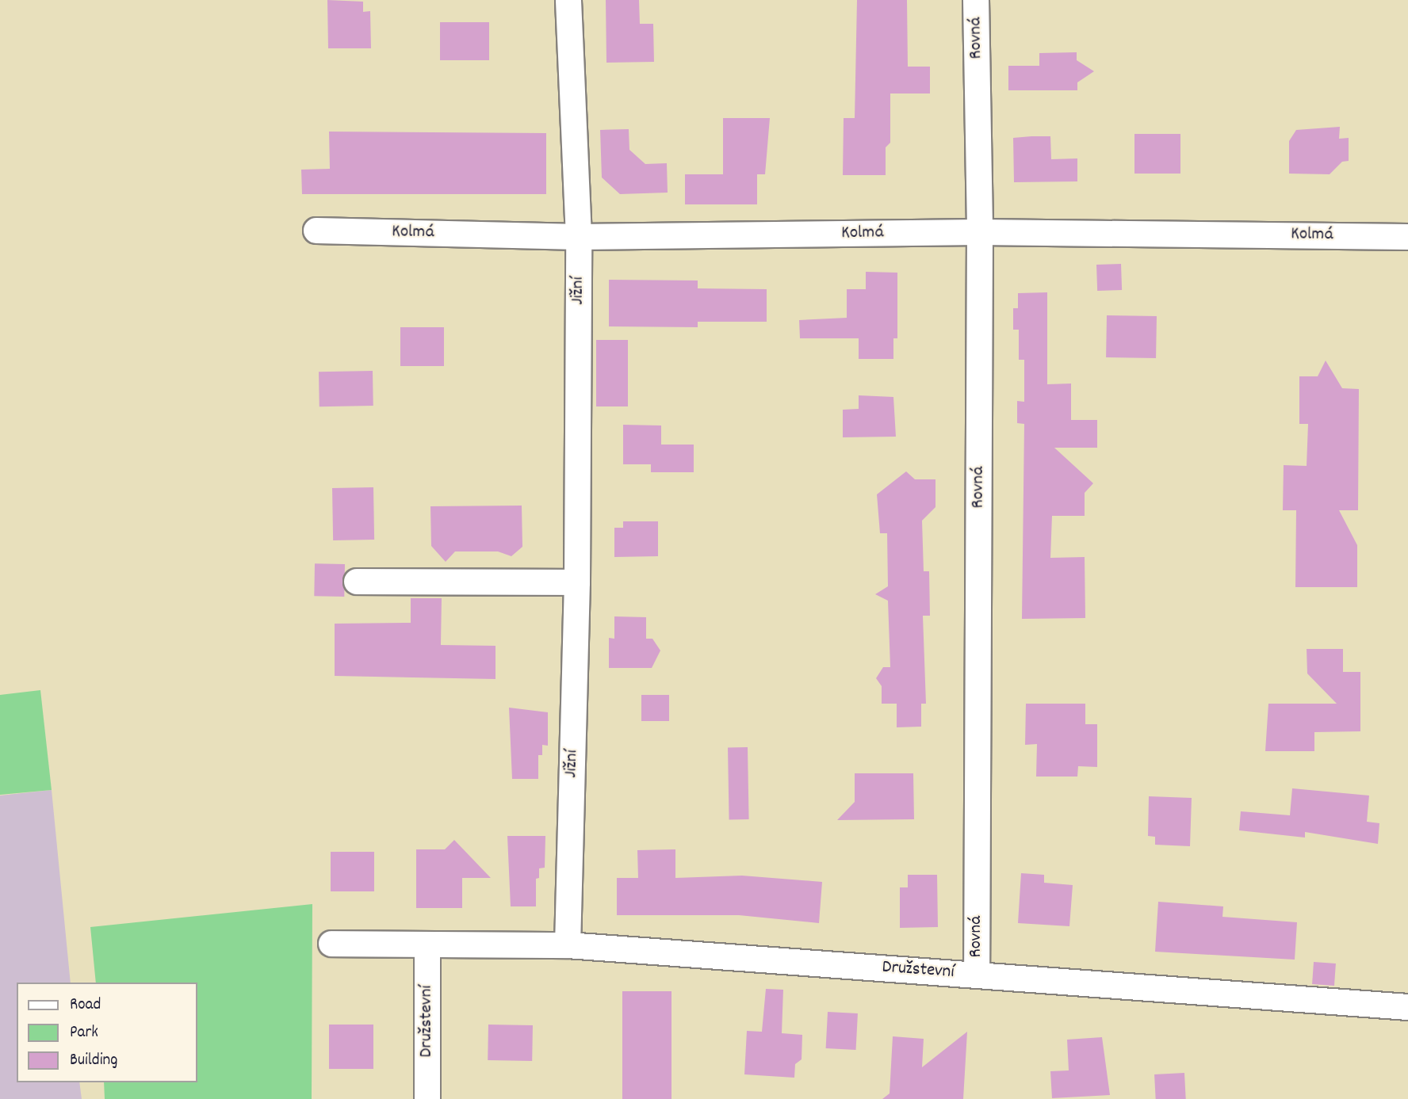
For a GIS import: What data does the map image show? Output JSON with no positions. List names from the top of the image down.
{
  "streets": {
    "street": [
      "Rovná",
      "Kolmá",
      "Jižní",
      "Družstevní"
    ]
  },
  "crossings": [
    ["Rovná", "Kolmá"],
    ["Rovná", "Družstevní"],
    ["Kolmá", "Jižní"],
    ["Jižní", "Družstevní"]
  ],
  "legend": ["Road", "Park", "Building"]
}
